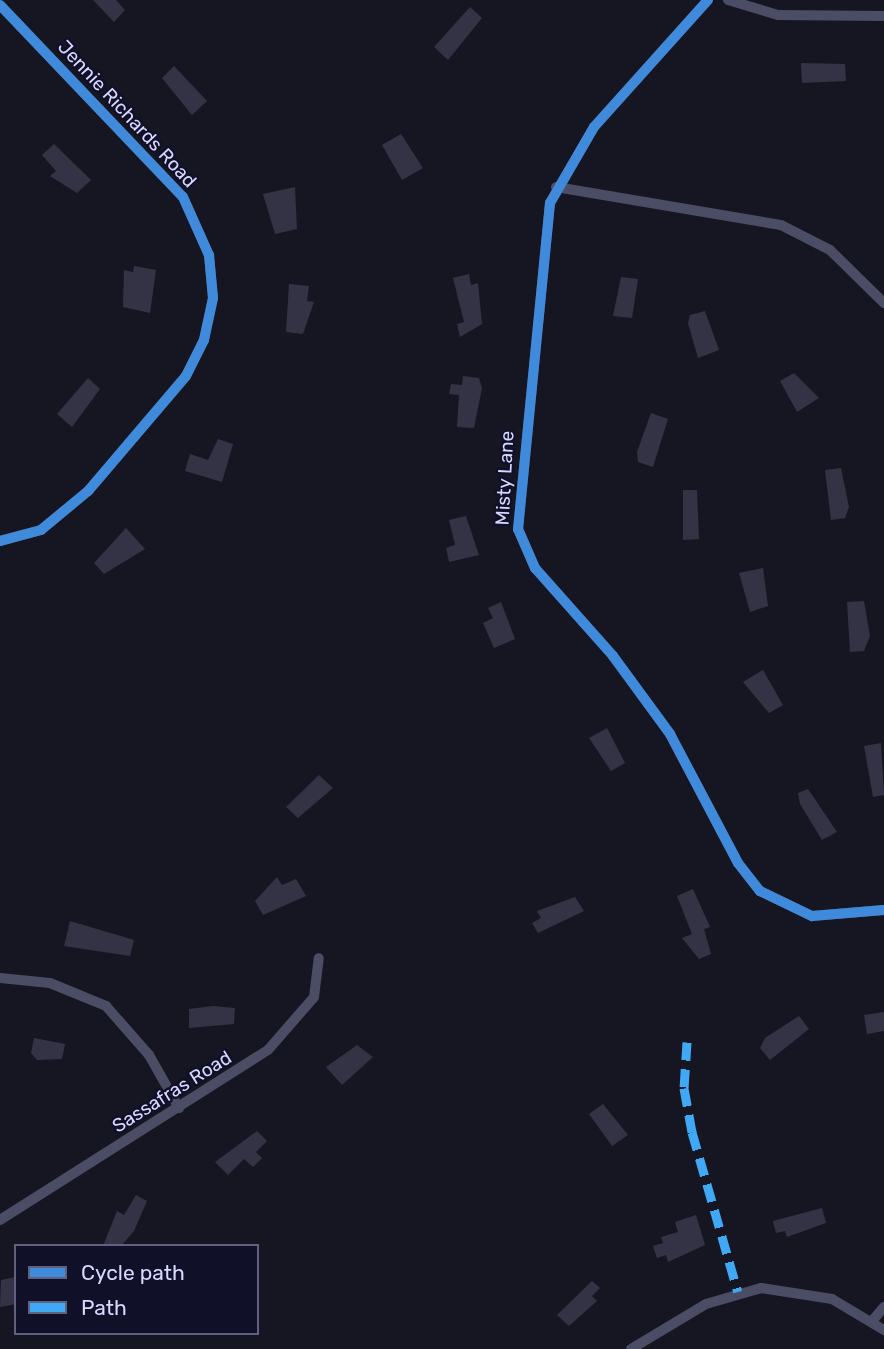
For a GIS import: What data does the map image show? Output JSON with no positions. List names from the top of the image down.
{
  "streets": {
    "street": ["Jennie Richards Road", "Misty Lane", "Sassafras Road"]
  },
  "legend": ["Cycle path", "Path"]
}
